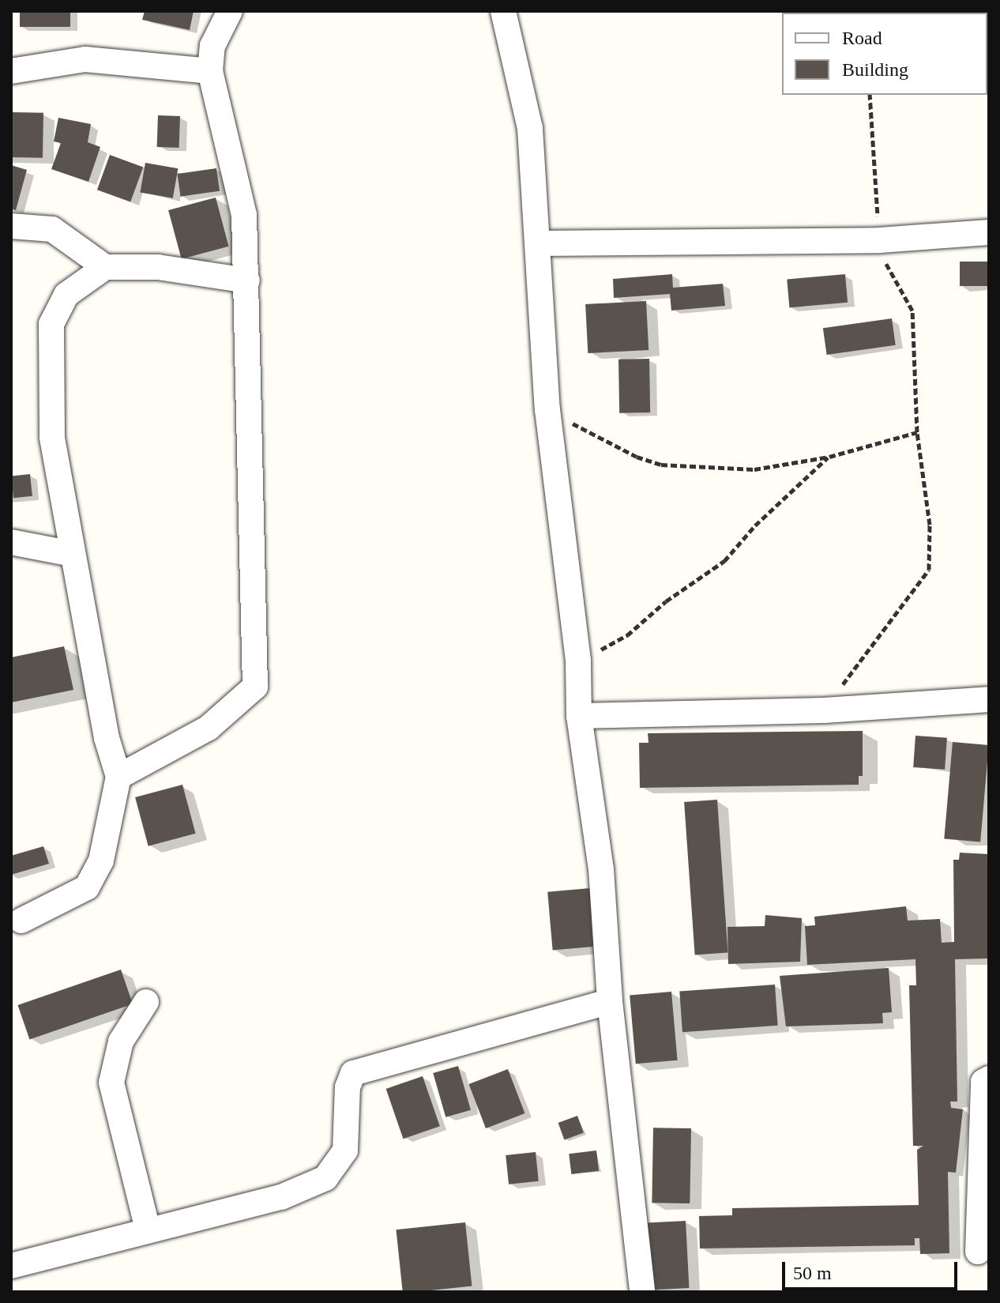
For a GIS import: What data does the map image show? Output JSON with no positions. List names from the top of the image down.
{
  "legend": ["Road", "Building"],
  "scale_bar": "50 m"
}
